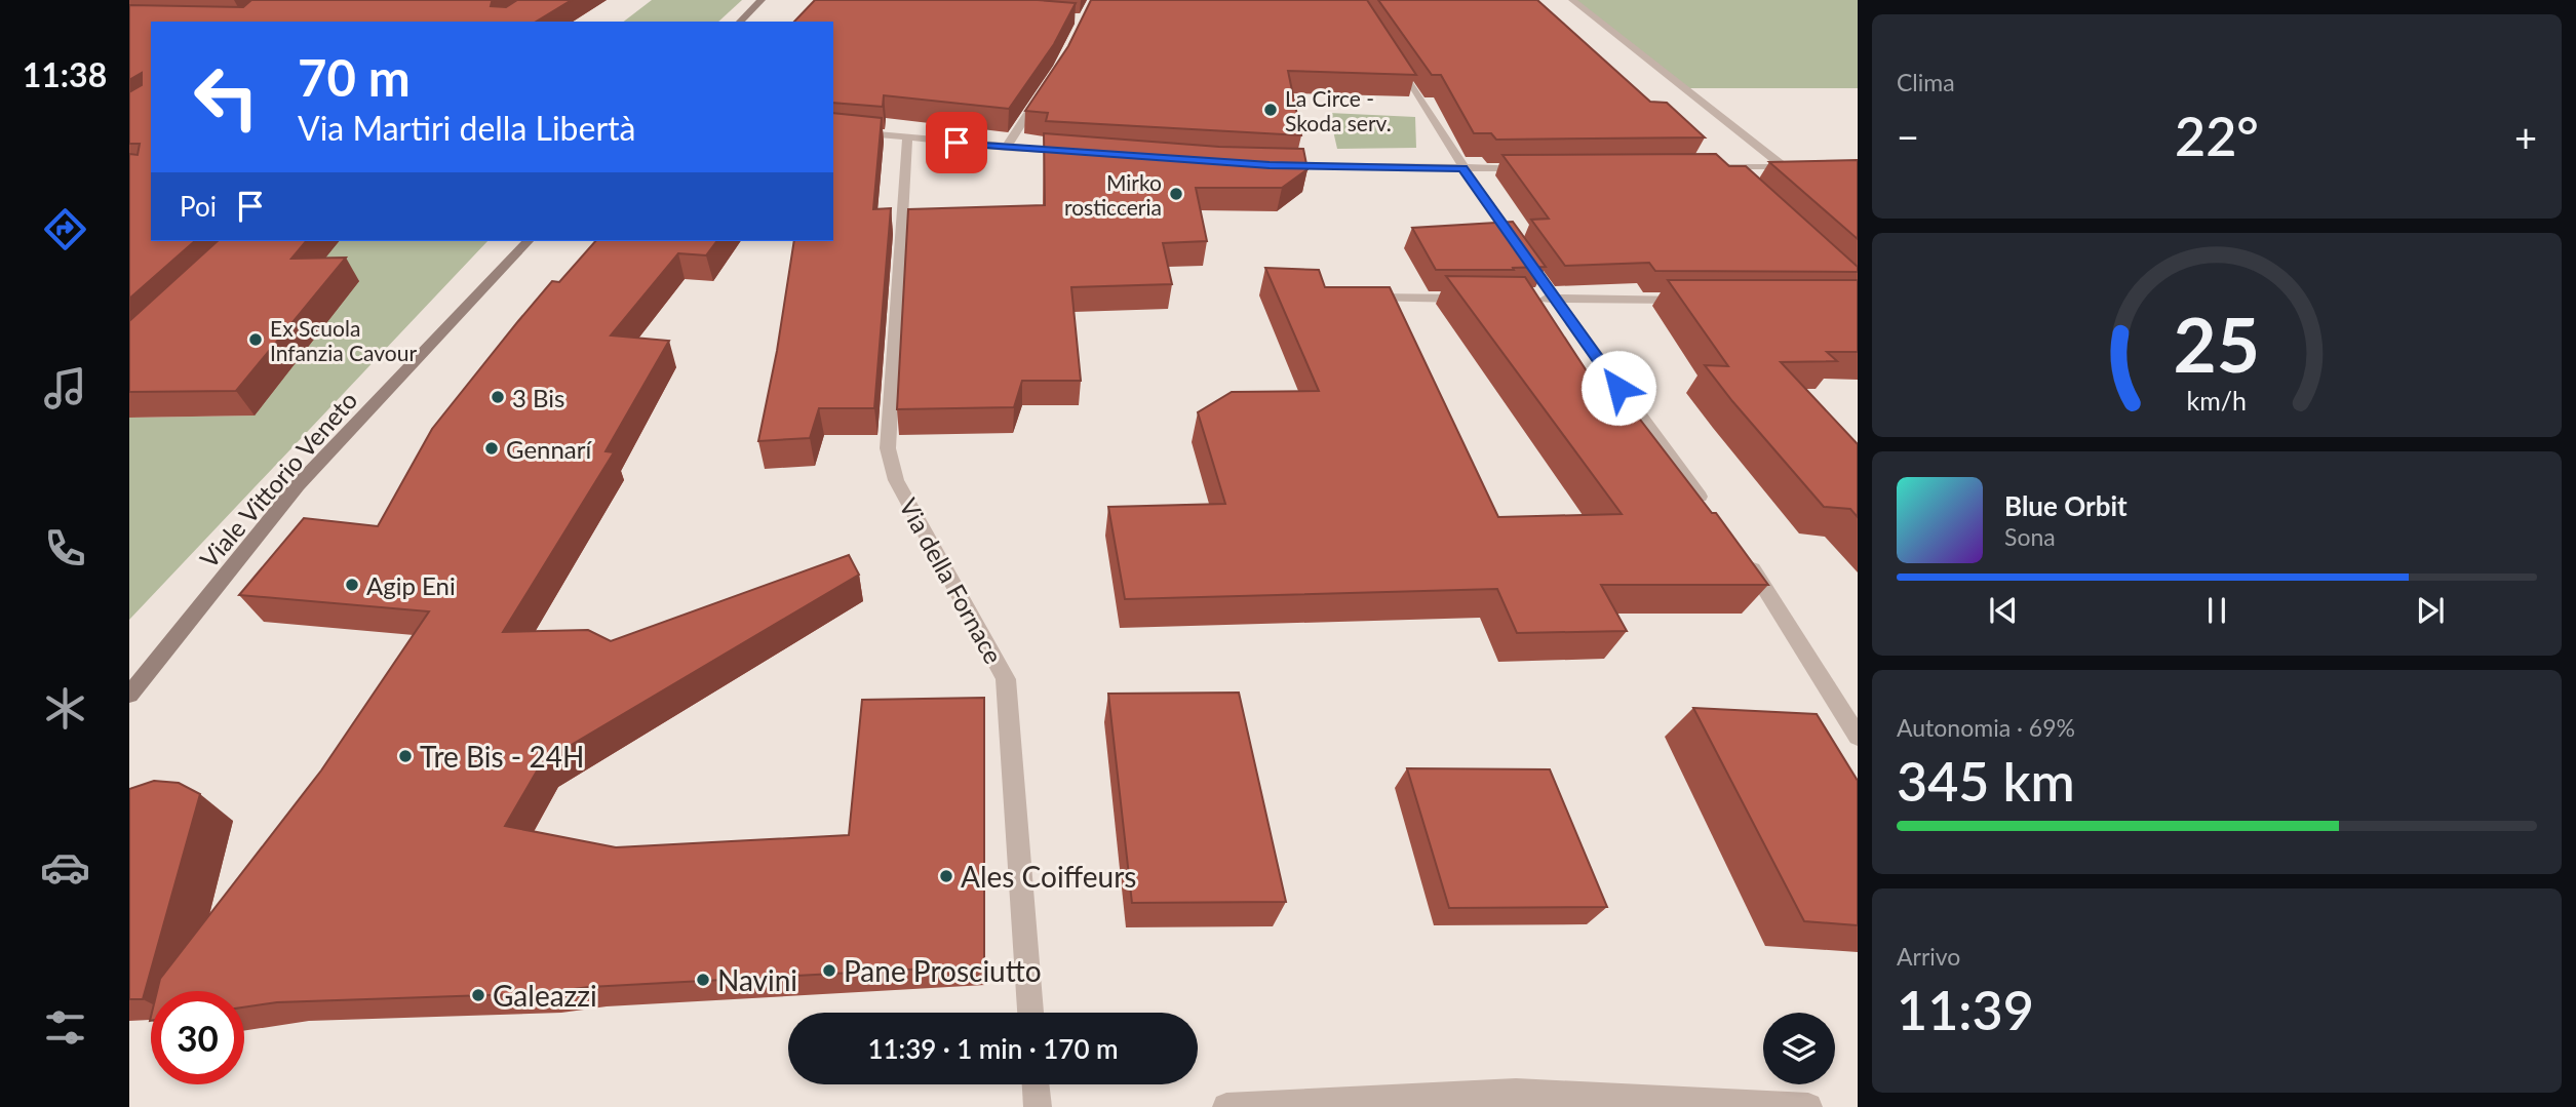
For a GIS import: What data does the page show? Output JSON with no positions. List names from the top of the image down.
{
  "streets": {
    "main road": ["Viale Vittorio Veneto"],
    "street": ["Via della Fornace"]
  },
  "places": [
    "La Circe - Skoda serv.",
    "Mirko rosticceria",
    "Ex Scuola Infanzia Cavour",
    "3 Bis",
    "Gennarí",
    "Agip Eni",
    "Tre Bis - 24H",
    "Ales Coiffeurs",
    "Pane Prosciutto",
    "Navini",
    "Galeazzi"
  ],
  "page": {
    "tabs": "11:38",
    "tile": [
      "Clima",
      ["Autonomia · 69%", "345 km"],
      ["Arrivo", "11:39"]
    ],
    "turn": ["70 m", "Via Martiri della Libertà"],
    "heat": ["−", "22°", "+"],
    "then": "Poi",
    "song": ["Blue Orbit", "Sona"],
    "limit": "30",
    "trip": "11:39 · 1 min · 170 m",
    "gauge": ["25", "km/h"]
  }
}
